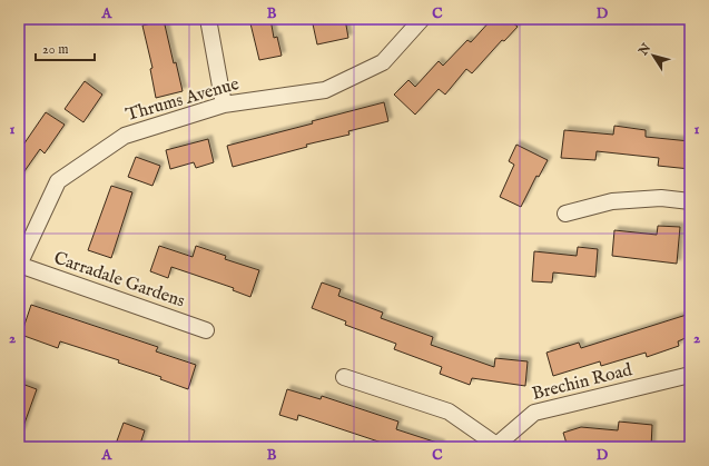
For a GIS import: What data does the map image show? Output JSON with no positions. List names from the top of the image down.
{
  "streets": {
    "street": ["Thrums Avenue", "Carradale Gardens", "Brechin Road"]
  },
  "crossings": [
    ["Thrums Avenue", "Carradale Gardens"]
  ],
  "scale_bar": "20 m",
  "north": "top left",
  "grid": {
    "columns": [
      "A",
      "B",
      "C",
      "D"
    ],
    "rows": ["1", "2"]
  }
}
